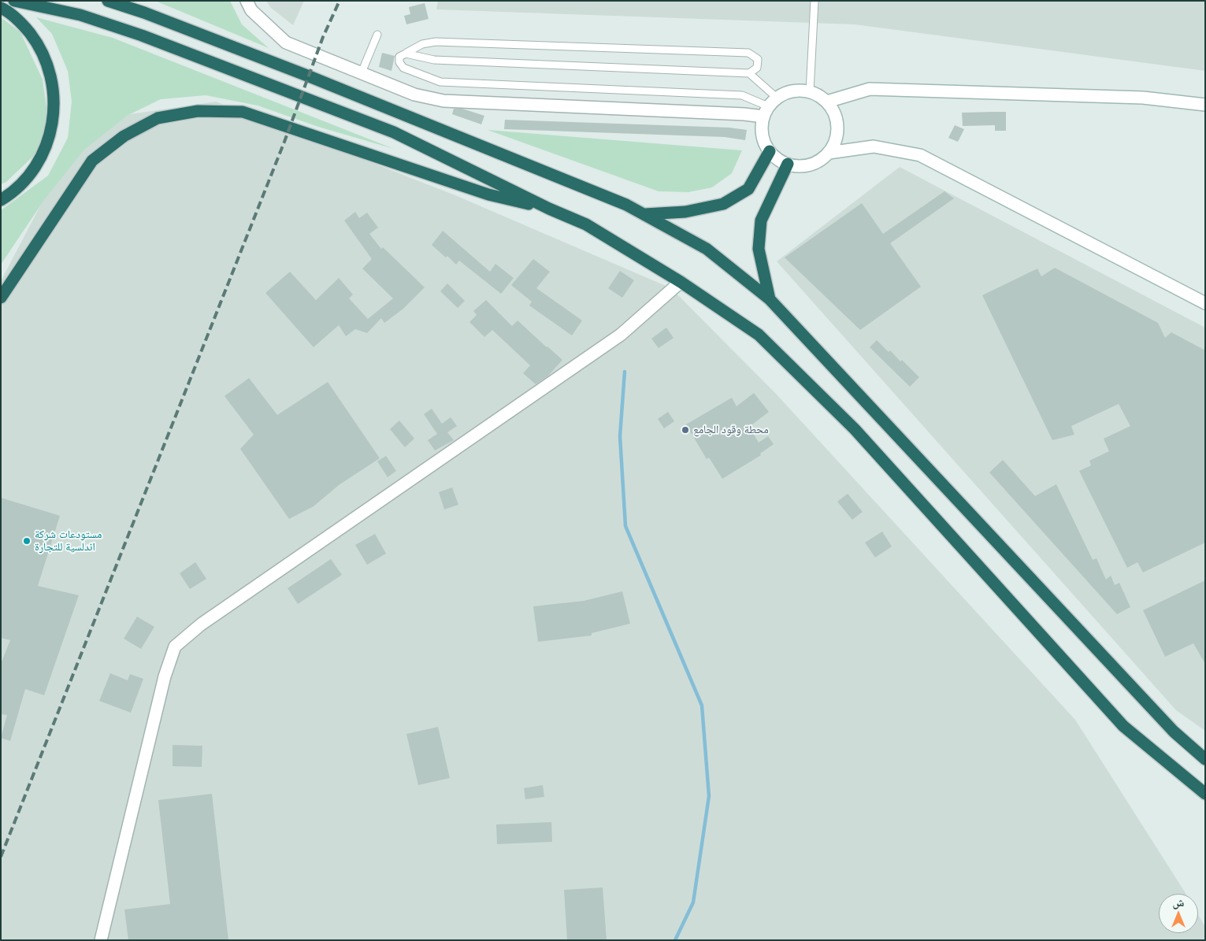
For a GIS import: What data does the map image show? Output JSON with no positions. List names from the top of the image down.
{
  "places": ["محطة وقود الجامع", "مستودعات شركة اندلسية للتجارة"],
  "north": "top"
}
